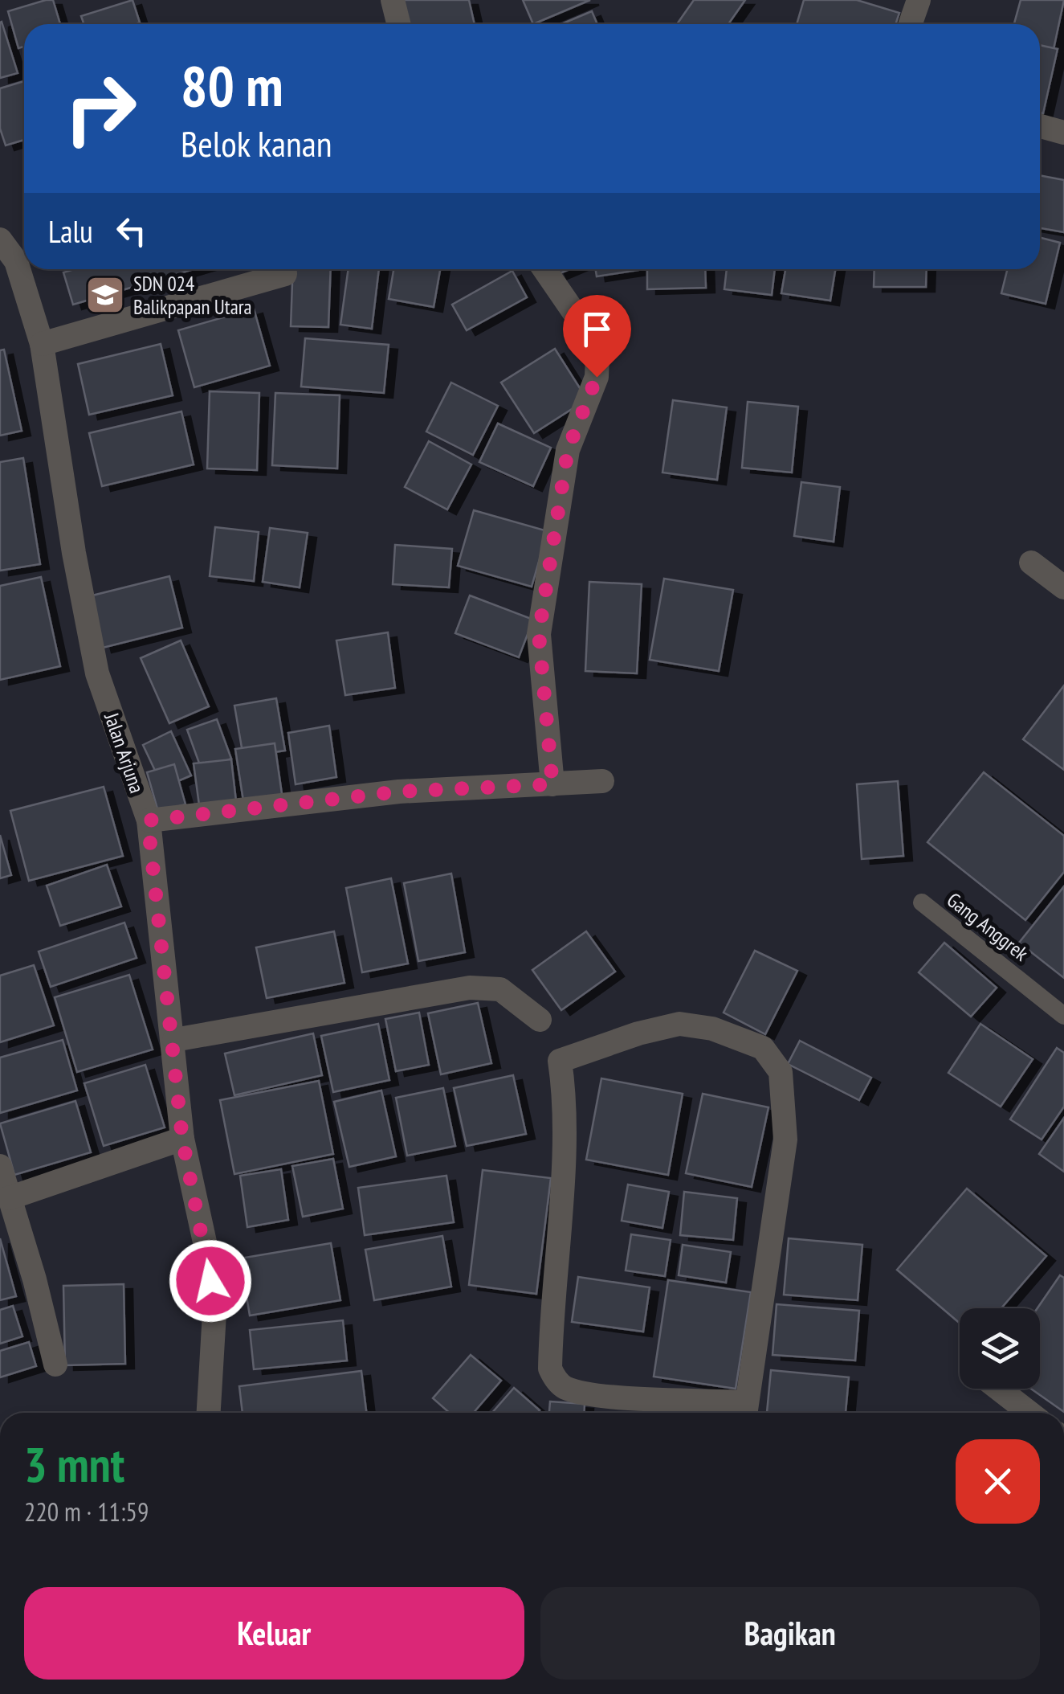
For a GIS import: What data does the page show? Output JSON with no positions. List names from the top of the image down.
{
  "streets": {
    "street": ["Jalan Arjuna"],
    "lane": ["Gang Anggrek"]
  },
  "places": {
    "school or university": ["SDN 024 Balikpapan Utara"]
  },
  "page": {
    "turn": ["80 m", "Belok kanan"],
    "then": "Lalu",
    "heading": ["3 mnt", "220 m · 11:59"],
    "buttons": ["Keluar", "Bagikan"]
  }
}
